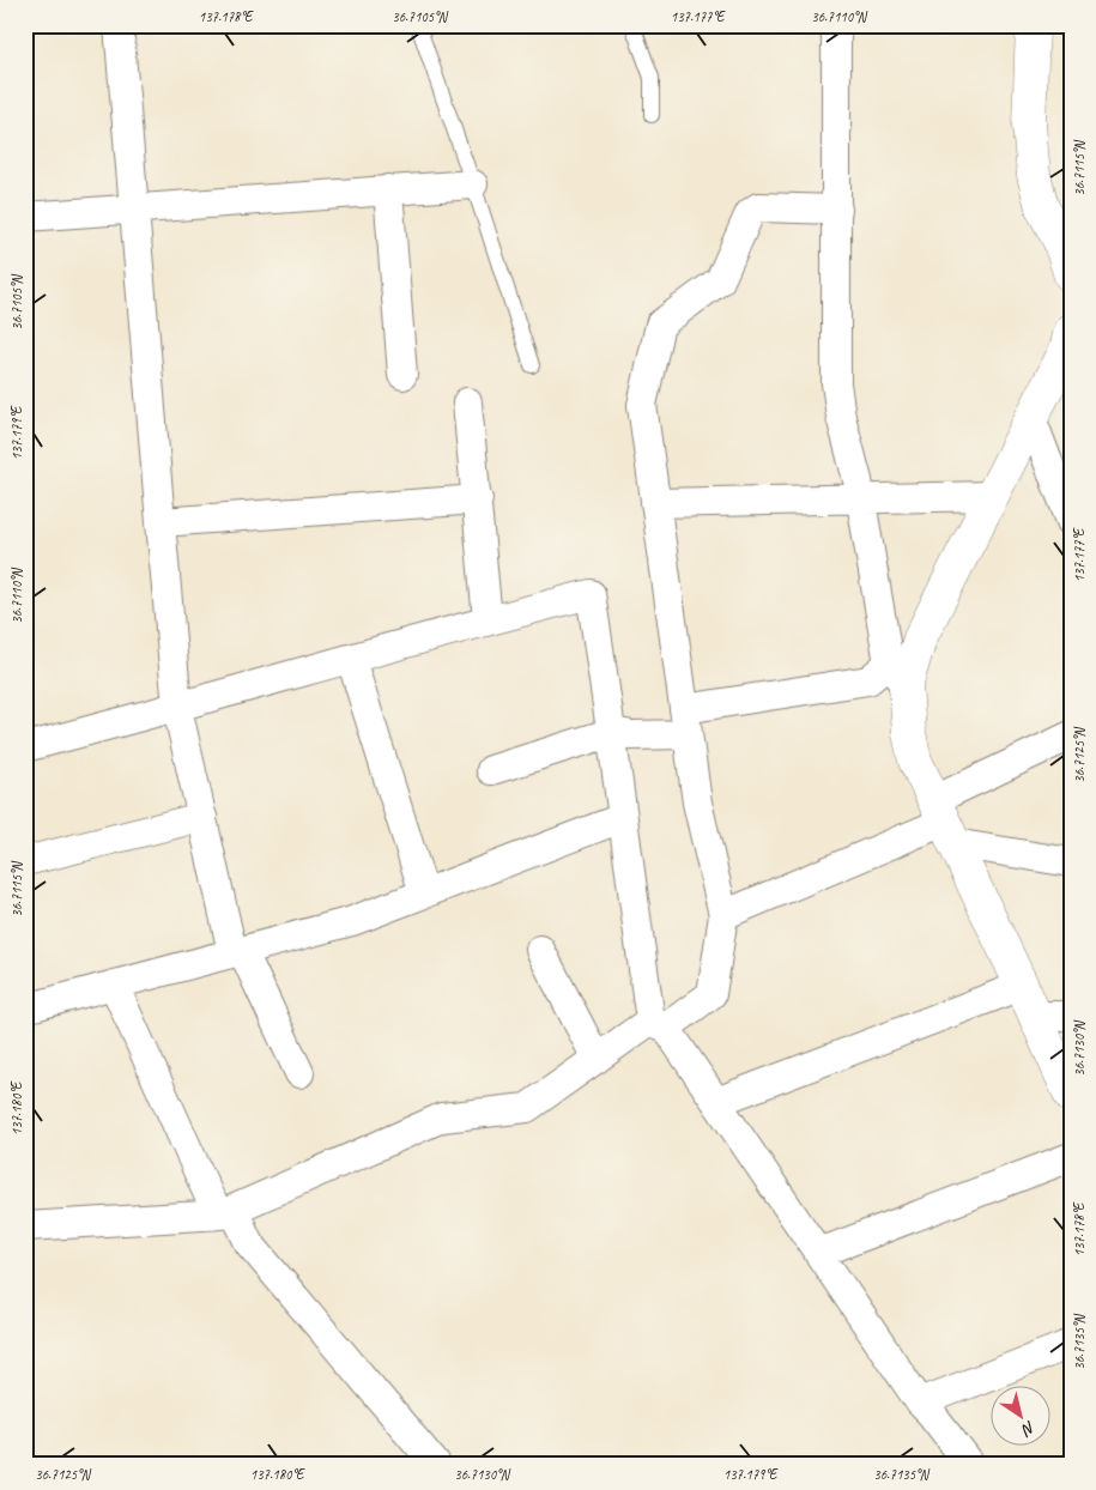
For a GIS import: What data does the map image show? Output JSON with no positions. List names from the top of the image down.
{
  "north": "bottom right",
  "coordinates": [
    "137.178°E",
    "36.7105°N",
    "137.177°E",
    "36.7110°N",
    "36.7115°N",
    "137.179°E",
    "36.7125°N",
    "36.7130°N",
    "137.180°E",
    "36.7135°N"
  ]
}
